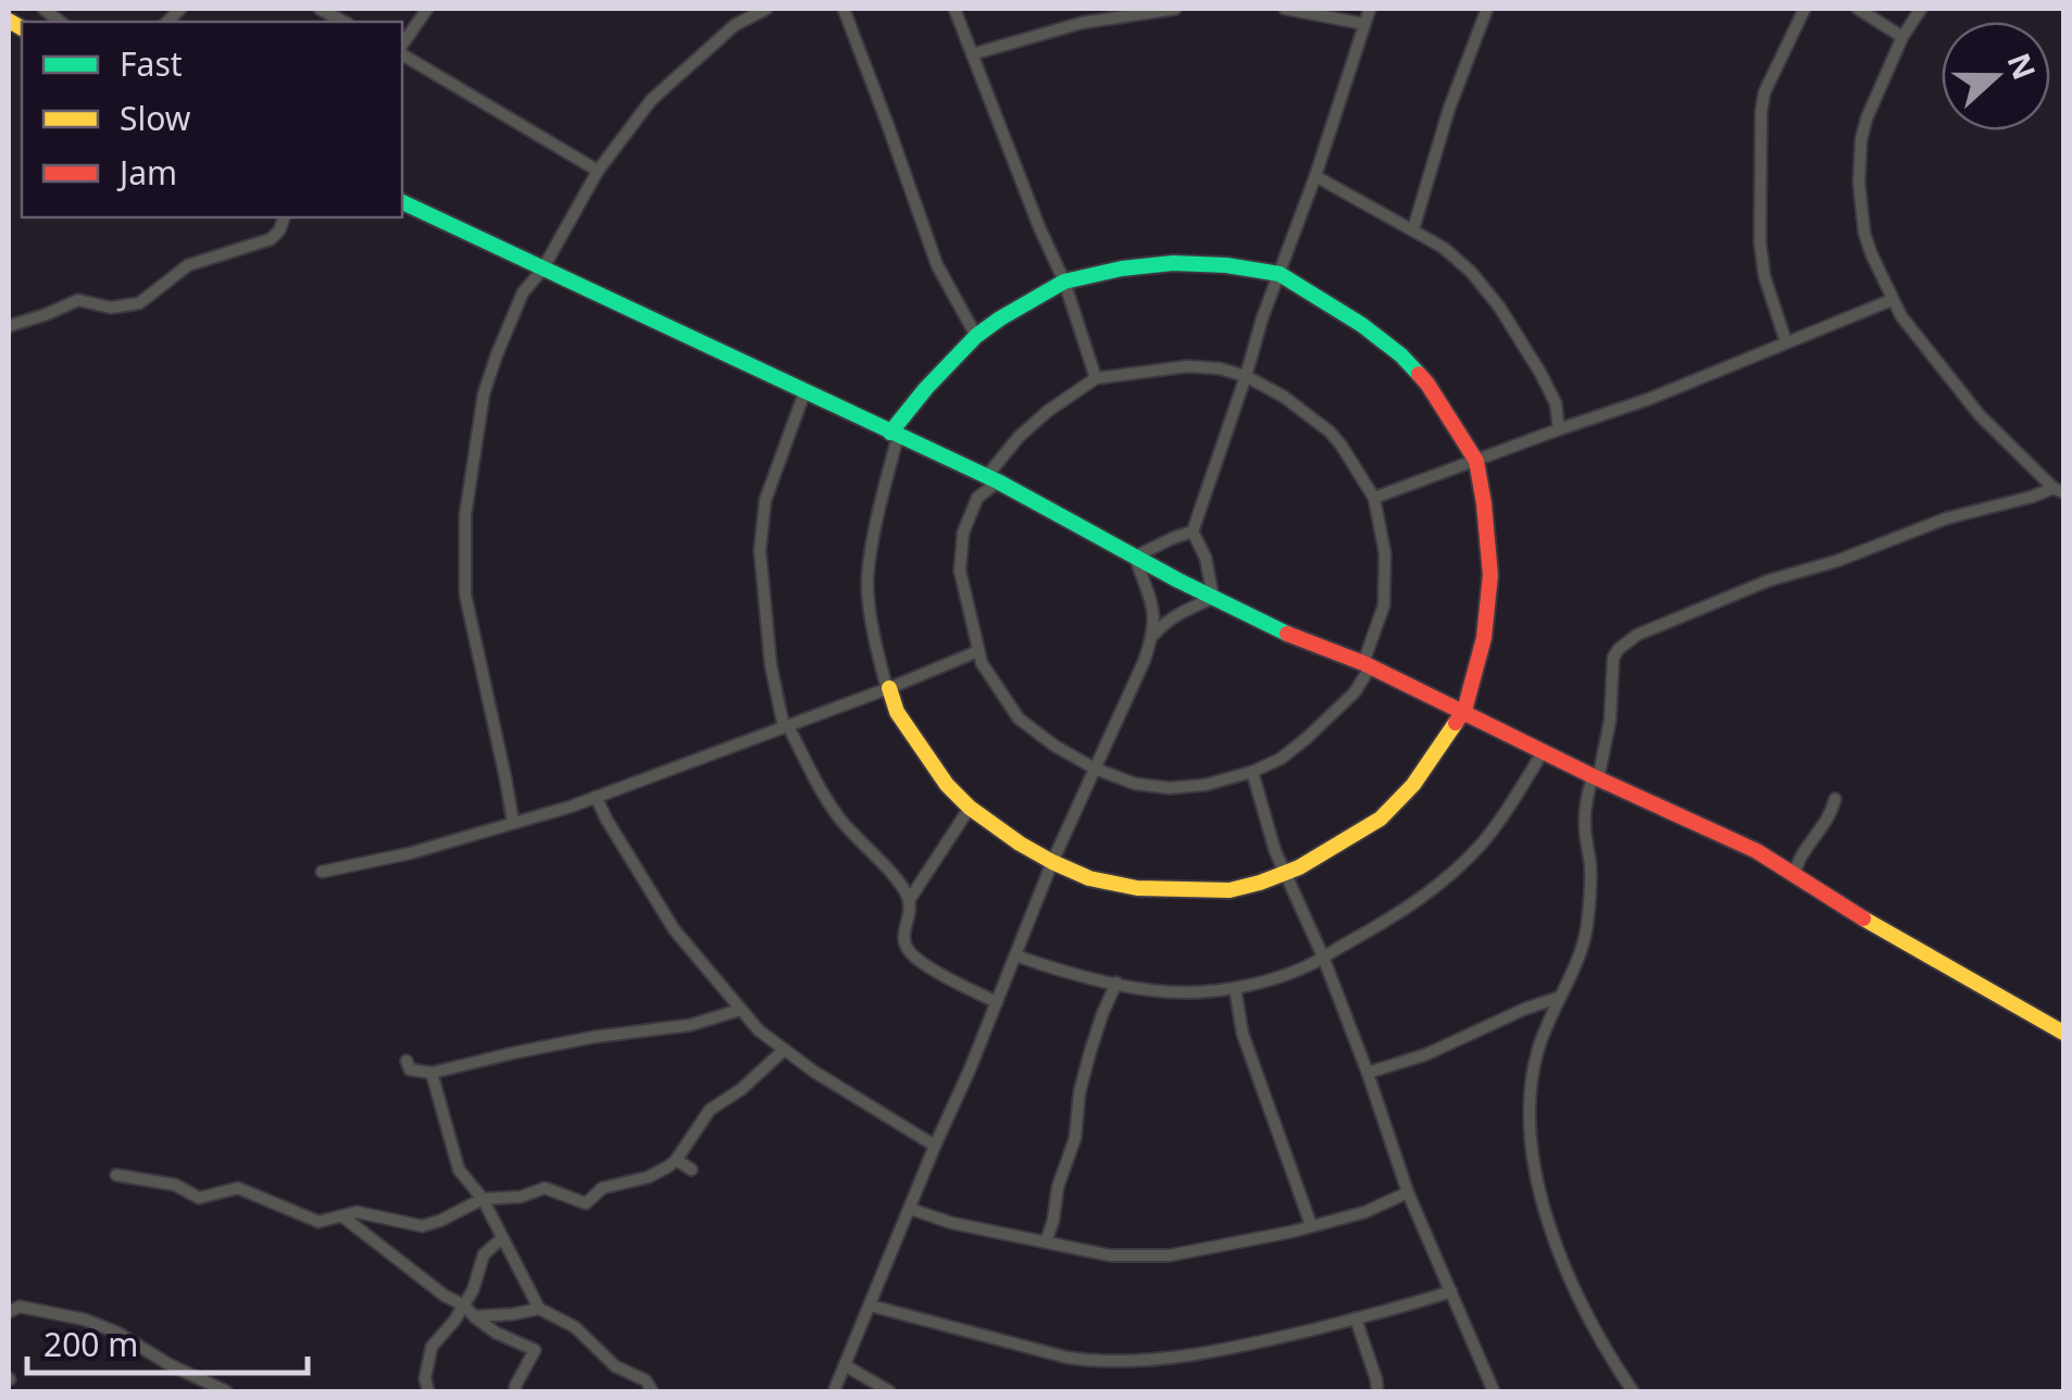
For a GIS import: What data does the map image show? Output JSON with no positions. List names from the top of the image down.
{
  "legend": ["Fast", "Slow", "Jam"],
  "scale_bar": "200 m",
  "north": "right"
}
